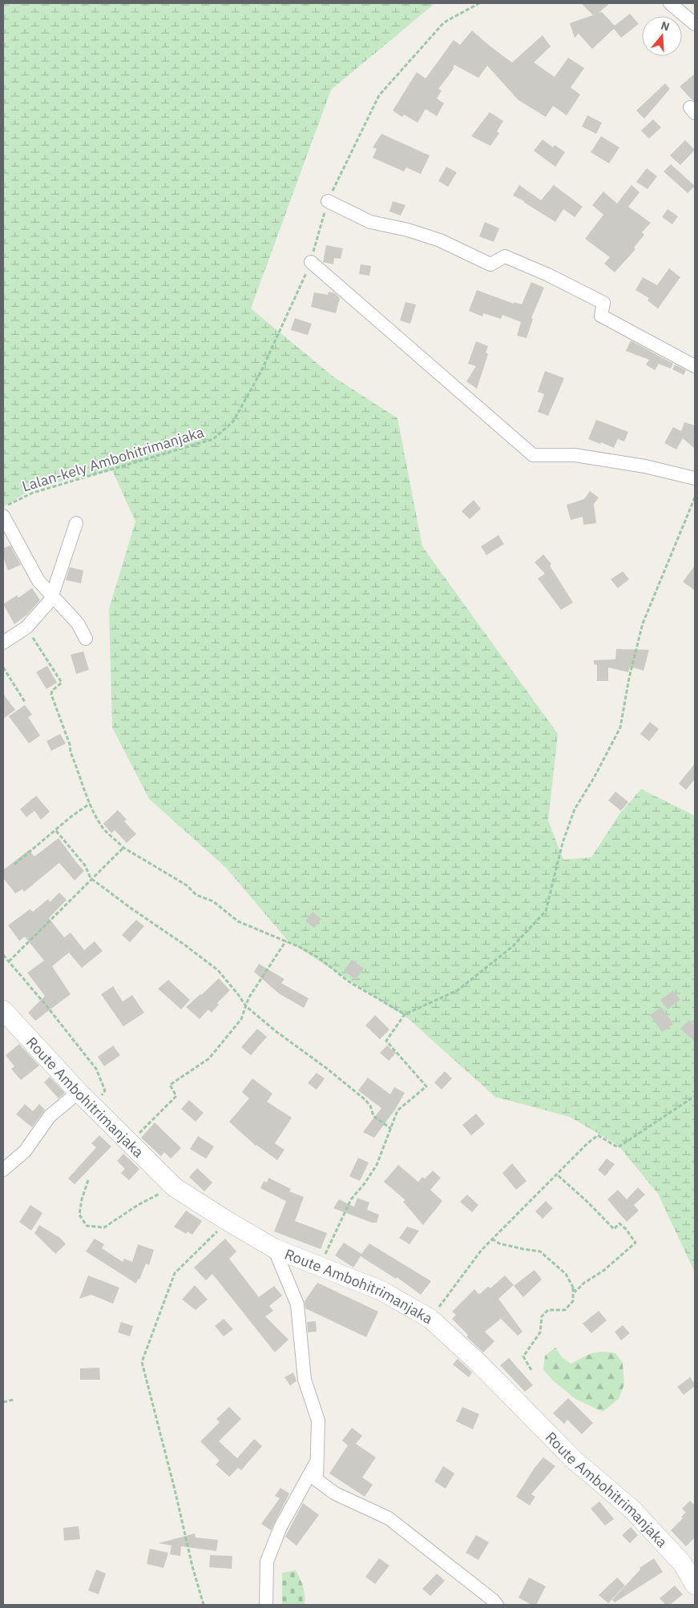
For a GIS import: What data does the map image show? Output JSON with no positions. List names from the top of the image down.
{
  "streets": {
    "street": ["Route Ambohitrimanjaka"],
    "path": ["Lalan-kely Ambohitrimanjaka"]
  },
  "north": "top"
}
